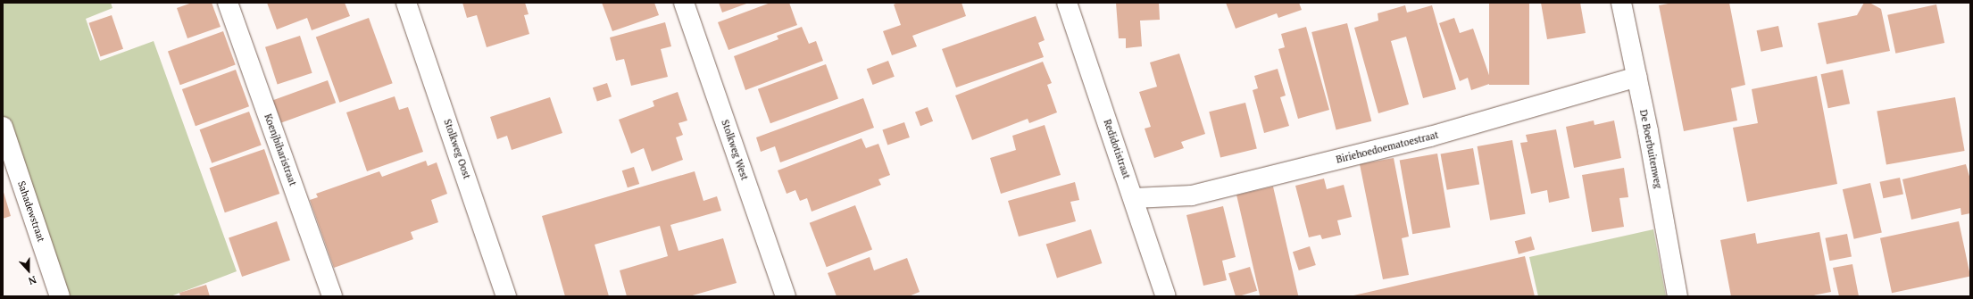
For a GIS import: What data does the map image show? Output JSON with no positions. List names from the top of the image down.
{
  "streets": {
    "street": [
      "Biriehoedoematoestraat",
      "Stolkweg Oost",
      "Redidotistraat",
      "De Boerbuitenweg",
      "Koenjbiharistraat",
      "Stolkweg West",
      "Sahadewstraat"
    ]
  },
  "crossings": [
    ["Biriehoedoematoestraat", "Redidotistraat"],
    ["Biriehoedoematoestraat", "De Boerbuitenweg"]
  ],
  "north": "bottom"
}
